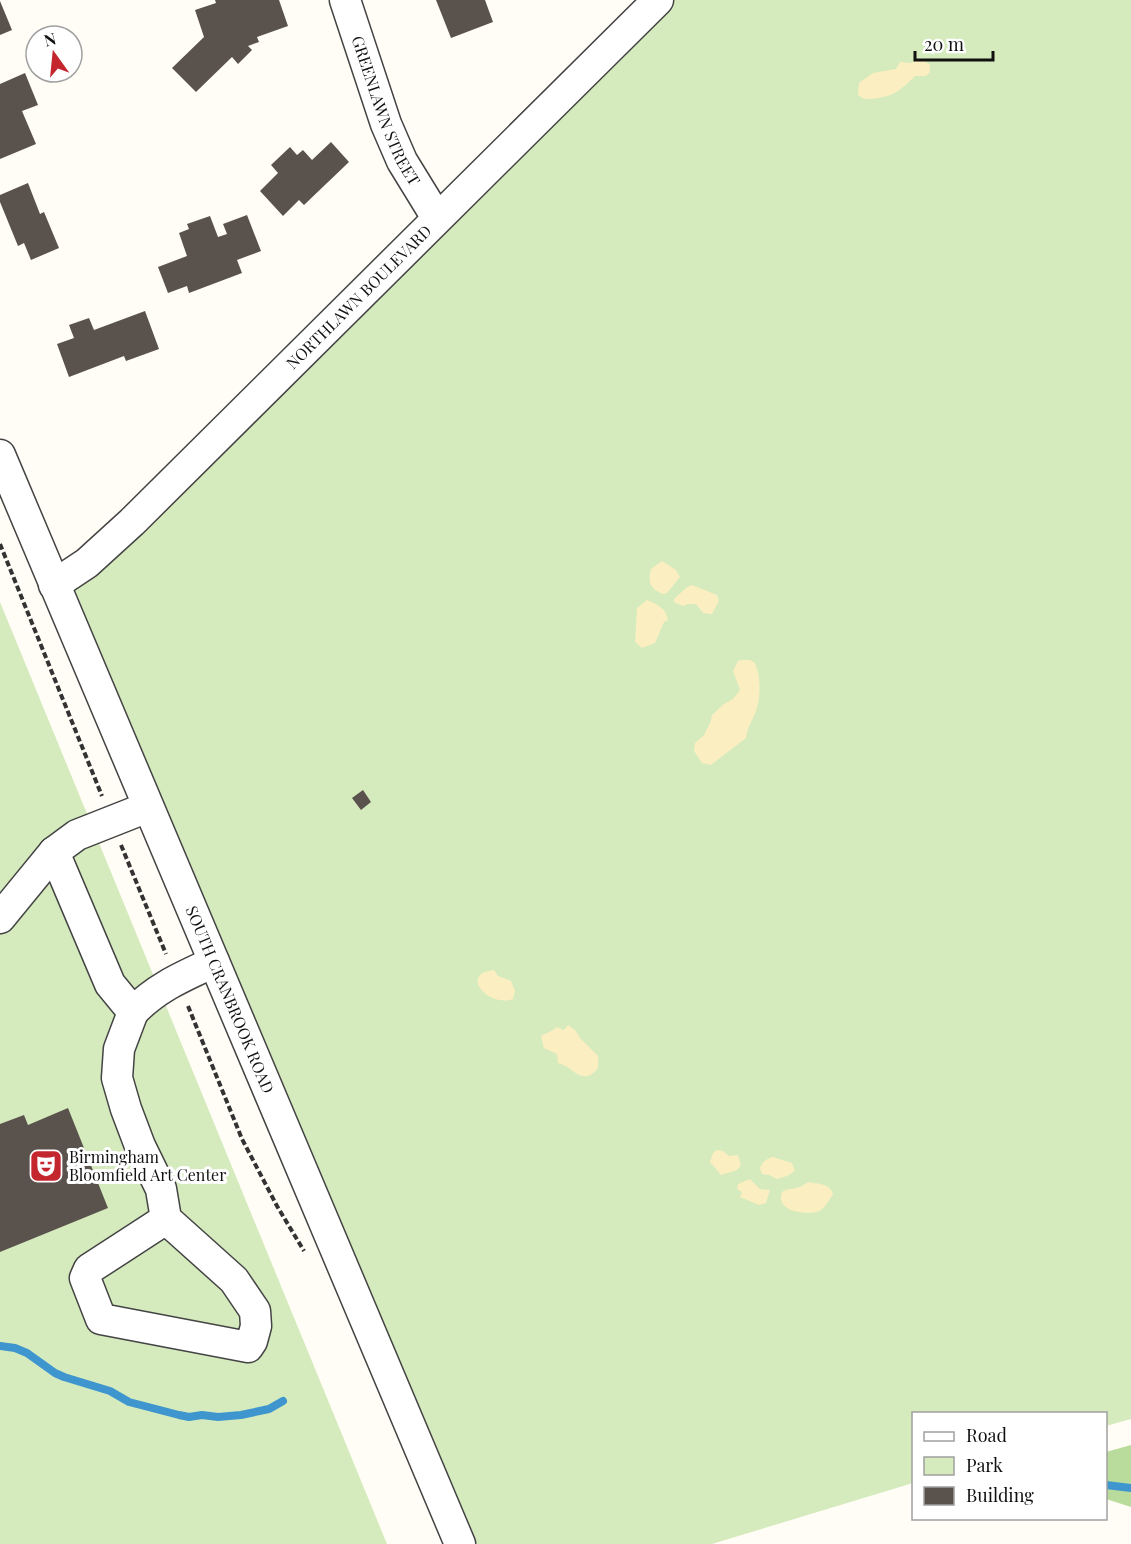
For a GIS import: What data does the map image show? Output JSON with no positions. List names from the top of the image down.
{
  "streets": {
    "street": ["GREENLAWN STREET", "NORTHLAWN BOULEVARD", "SOUTH CRANBROOK ROAD"]
  },
  "crossings": [
    ["GREENLAWN STREET", "NORTHLAWN BOULEVARD"],
    ["NORTHLAWN BOULEVARD", "SOUTH CRANBROOK ROAD"]
  ],
  "places": {
    "theatre": ["Birmingham Bloomfield Art Center"]
  },
  "legend": ["Road", "Park", "Building"],
  "scale_bar": "20 m",
  "north": "top"
}
